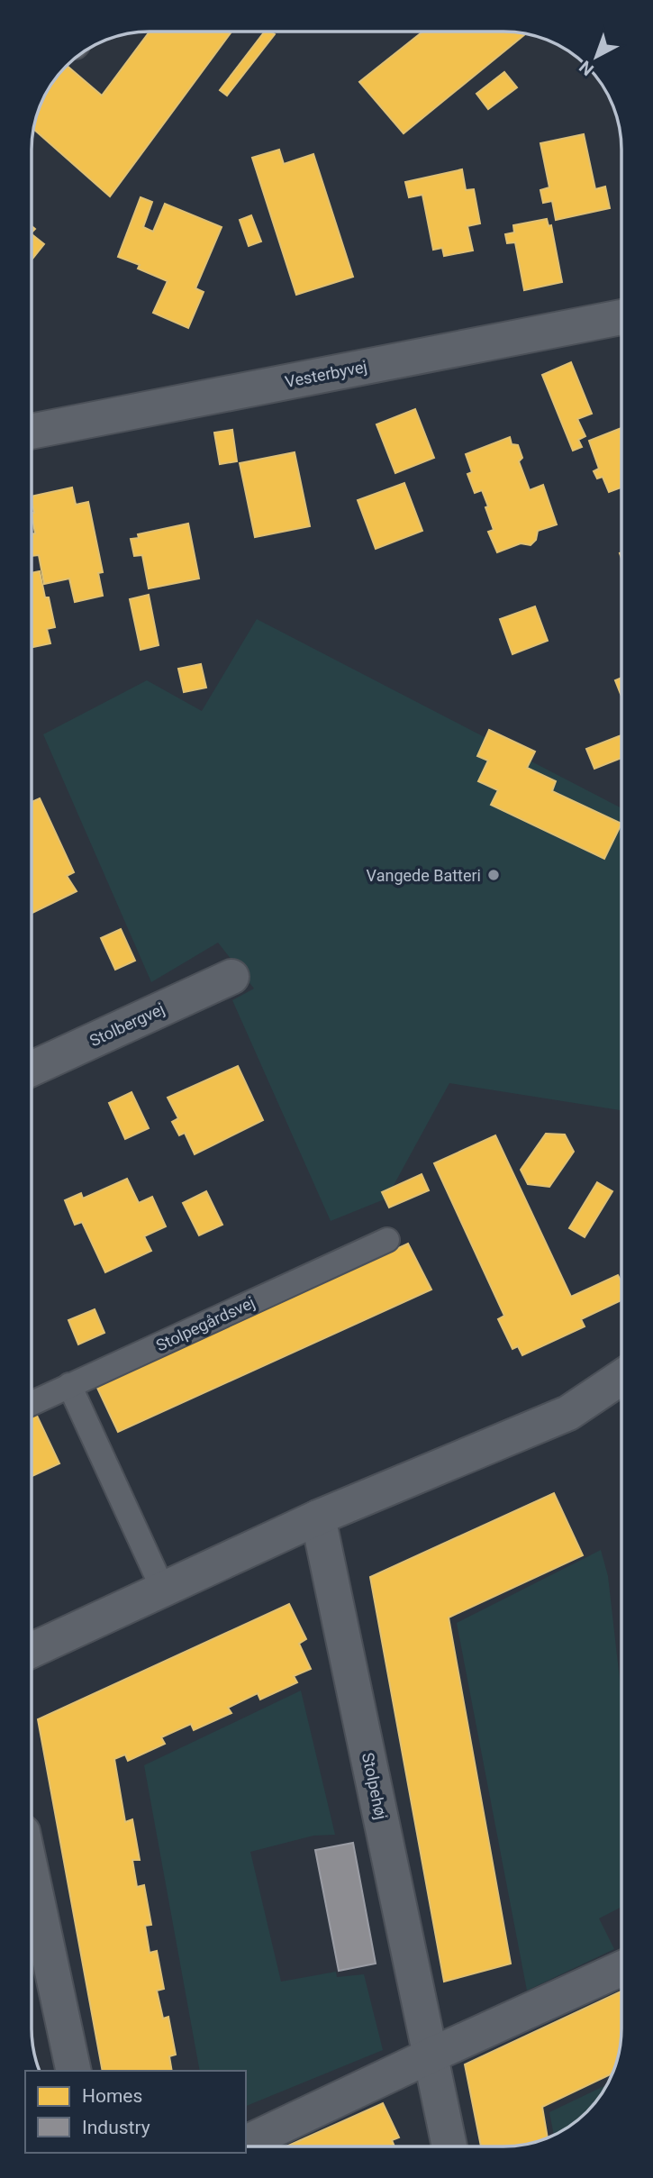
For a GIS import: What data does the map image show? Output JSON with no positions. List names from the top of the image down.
{
  "streets": {
    "street": ["Vesterbyvej", "Stolbergvej", "Stolpehøj"],
    "lane": ["Stolpegårdsvej"]
  },
  "places": ["Vangede Batteri"],
  "legend": ["Homes", "Industry"],
  "north": "bottom left"
}
